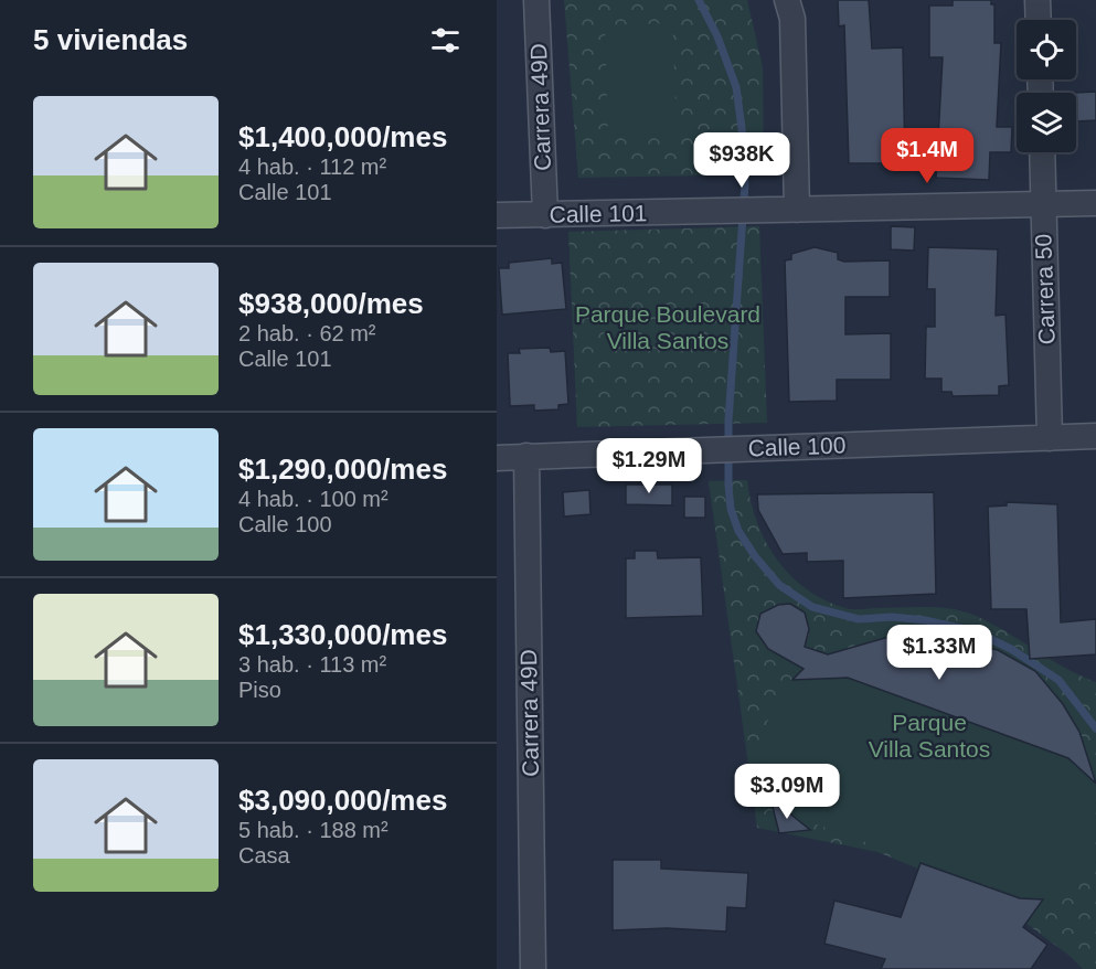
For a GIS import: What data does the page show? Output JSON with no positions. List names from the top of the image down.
{
  "streets": {
    "street": [
      "Carrera 49D",
      "Calle 101",
      "Carrera 50",
      "Calle 100"
    ]
  },
  "crossings": [
    ["Carrera 49D", "Calle 101"],
    ["Carrera 49D", "Calle 100"],
    ["Calle 101", "Carrera 50"],
    ["Carrera 50", "Calle 100"]
  ],
  "parks": ["Parque Boulevard Villa Santos", "Parque Villa Santos"],
  "page": {
    "heading": "5 viviendas",
    "list": [
      {
        "name": "$1,400,000/mes",
        "note": "4 hab. · 112 m² · Calle 101"
      },
      {
        "name": "$938,000/mes",
        "note": "2 hab. · 62 m² · Calle 101"
      },
      {
        "name": "$1,290,000/mes",
        "note": "4 hab. · 100 m² · Calle 100"
      },
      {
        "name": "$1,330,000/mes",
        "note": "3 hab. · 113 m² · Piso"
      },
      {
        "name": "$3,090,000/mes",
        "note": "5 hab. · 188 m² · Casa"
      }
    ],
    "price": [
      "$1.4M",
      "$938K",
      "$1.29M",
      "$1.33M",
      "$3.09M"
    ]
  }
}
